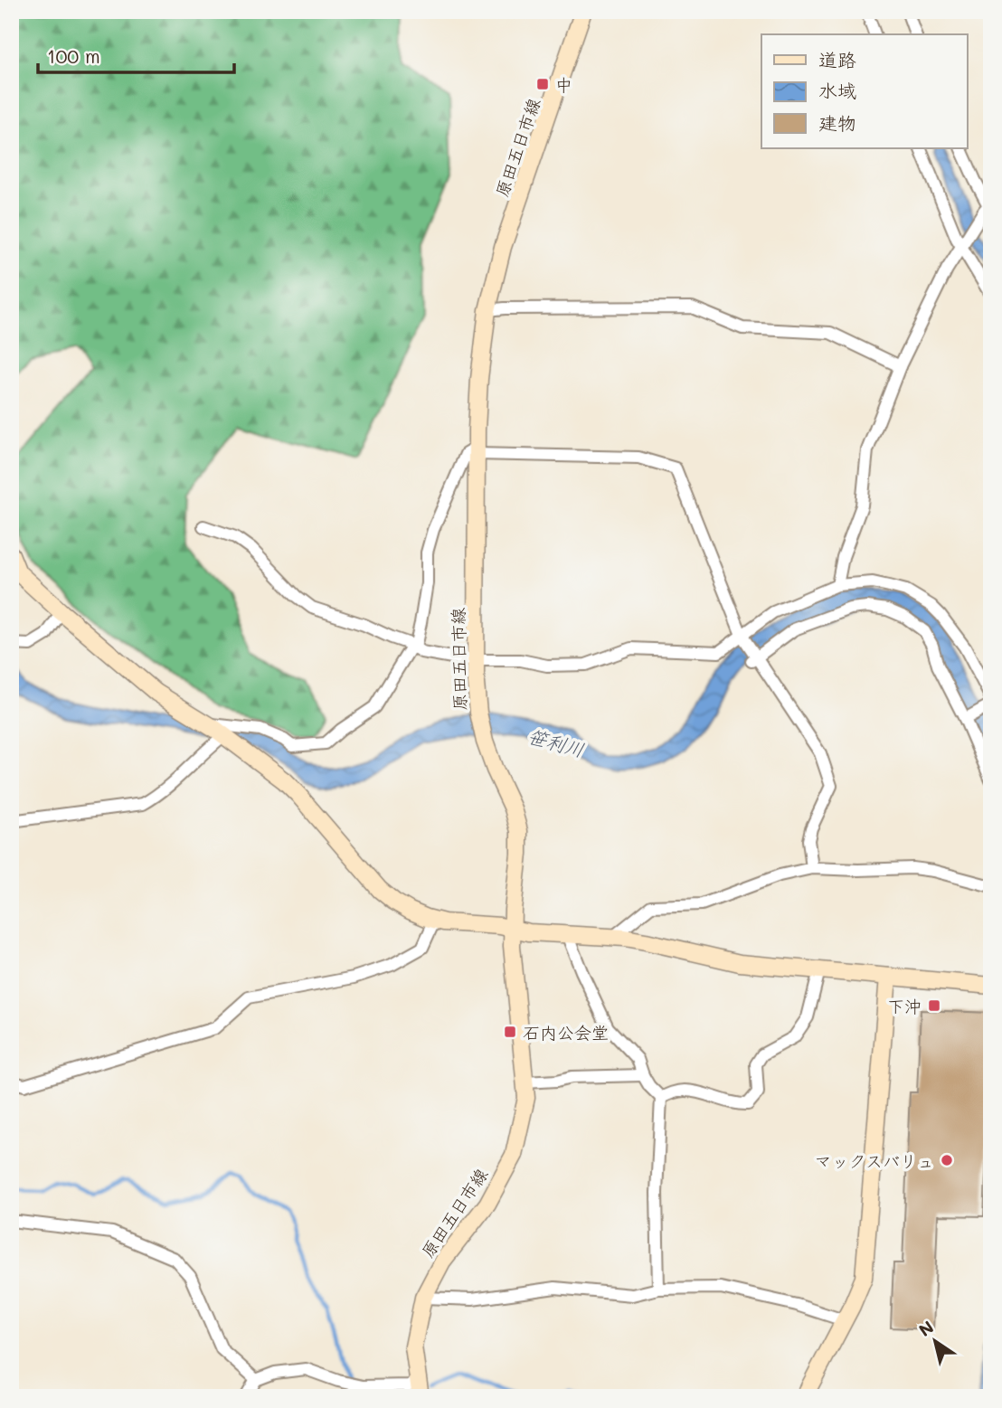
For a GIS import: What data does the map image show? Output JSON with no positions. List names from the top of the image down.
{
  "streets": {
    "street": ["原田五日市線"]
  },
  "water": ["笹利川"],
  "places": {
    "transit": ["中", "下沖", "石内公会堂"],
    "other": ["マックスバリュ"]
  },
  "legend": ["道路", "水域", "建物"],
  "scale_bar": "100 m",
  "north": "top left"
}
